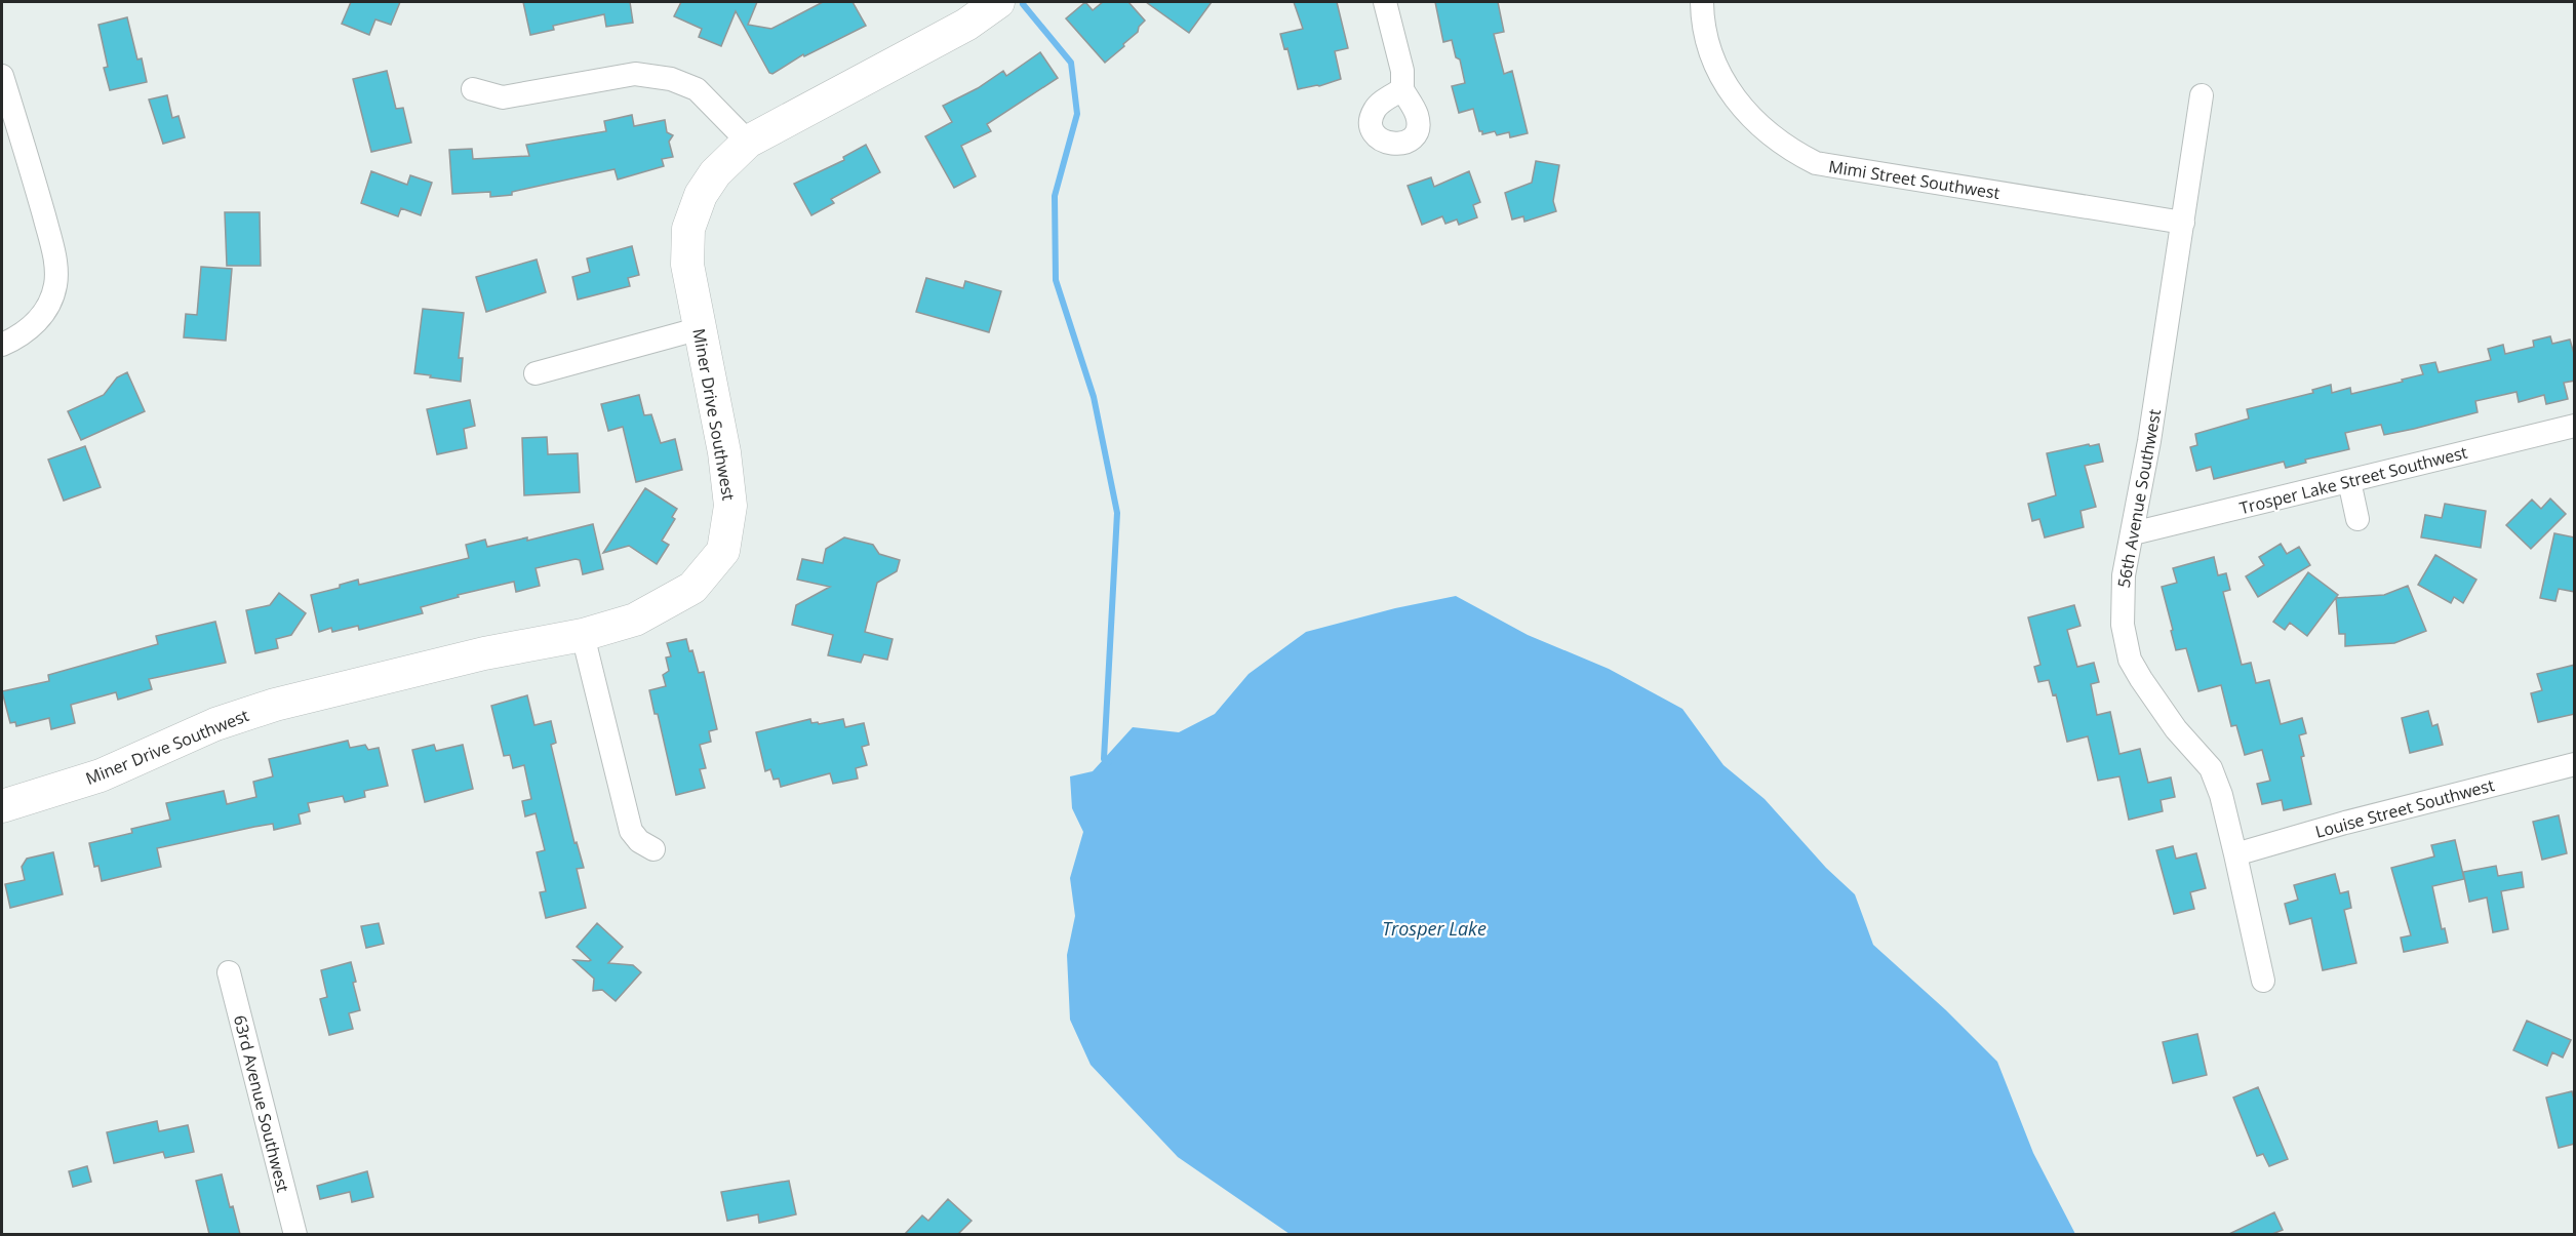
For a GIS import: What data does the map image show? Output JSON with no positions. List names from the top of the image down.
{
  "streets": {
    "street": [
      "Mimi Street Southwest",
      "Miner Drive Southwest",
      "Trosper Lake Street Southwest",
      "56th Avenue Southwest",
      "Louise Street Southwest",
      "63rd Avenue Southwest"
    ]
  },
  "crossings": [
    ["Mimi Street Southwest", "56th Avenue Southwest"],
    ["Trosper Lake Street Southwest", "56th Avenue Southwest"],
    ["56th Avenue Southwest", "Louise Street Southwest"]
  ],
  "water": ["Trosper Lake"]
}
